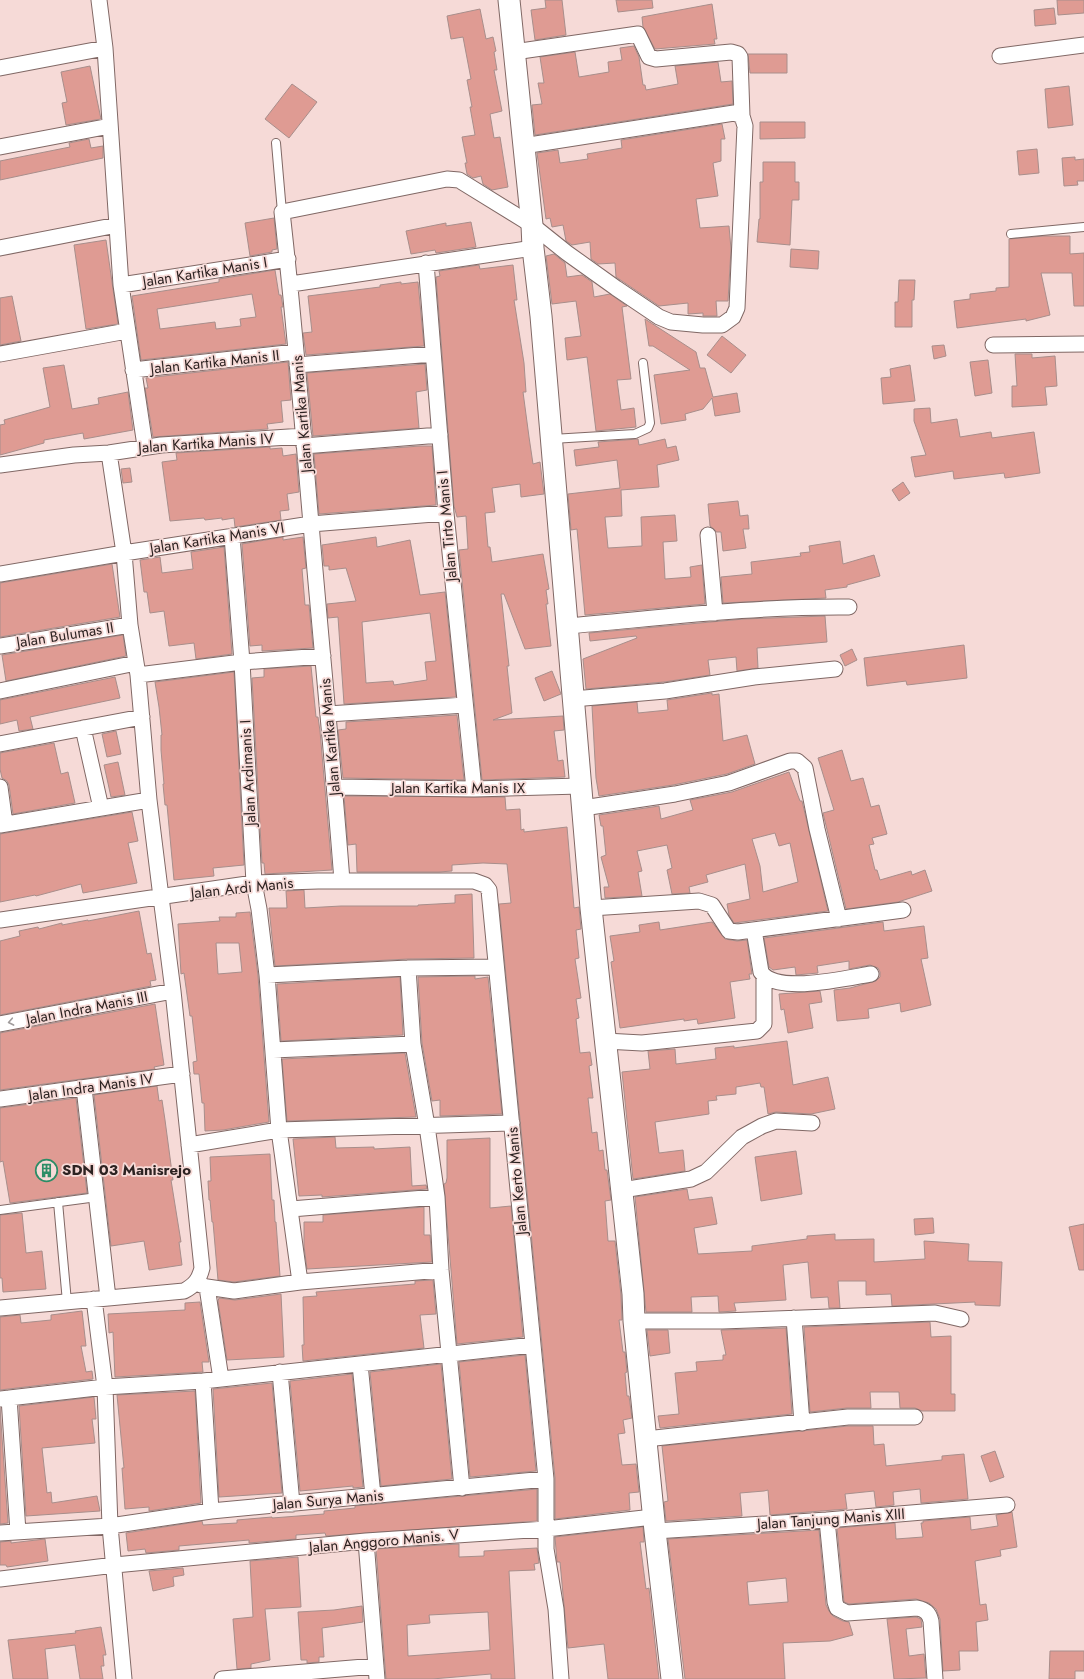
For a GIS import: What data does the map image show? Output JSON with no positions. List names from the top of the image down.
{
  "streets": {
    "street": [
      "Jalan Kartika Manis I",
      "Jalan Kartika Manis II",
      "Jalan Kartika Manis",
      "Jalan Kartika Manis IV",
      "Jalan Tirto Manis I",
      "Jalan Kartika Manis VI",
      "Jalan Bulumas II",
      "Jalan Ardimanis I",
      "Jalan Kartika Manis IX",
      "Jalan Ardi Manis",
      "Jalan Indra Manis III",
      "Jalan Indra Manis IV",
      "Jalan Kerto Manis",
      "Jalan Surya Manis",
      "Jalan Tanjung Manis XIII",
      "Jalan Anggoro Manis. V"
    ]
  },
  "crossings": [
    ["Jalan Kartika Manis I", "Jalan Kartika Manis"],
    ["Jalan Kartika Manis II", "Jalan Kartika Manis"],
    ["Jalan Kartika Manis II", "Jalan Tirto Manis I"],
    ["Jalan Kartika Manis", "Jalan Kartika Manis IV"],
    ["Jalan Kartika Manis", "Jalan Kartika Manis VI"],
    ["Jalan Kartika Manis", "Jalan Kartika Manis IX"],
    ["Jalan Kartika Manis", "Jalan Ardi Manis"],
    ["Jalan Kartika Manis IV", "Jalan Tirto Manis I"],
    ["Jalan Tirto Manis I", "Jalan Kartika Manis VI"],
    ["Jalan Tirto Manis I", "Jalan Kartika Manis IX"],
    ["Jalan Kartika Manis VI", "Jalan Ardimanis I"],
    ["Jalan Ardimanis I", "Jalan Ardi Manis"],
    ["Jalan Ardi Manis", "Jalan Kerto Manis"],
    ["Jalan Kerto Manis", "Jalan Surya Manis"],
    ["Jalan Kerto Manis", "Jalan Anggoro Manis. V"],
    ["Jalan Tanjung Manis XIII", "Jalan Anggoro Manis. V"]
  ],
  "one_way": ["Jalan Indra Manis III"],
  "places": {
    "building": ["SDN 03 Manisrejo"]
  }
}
